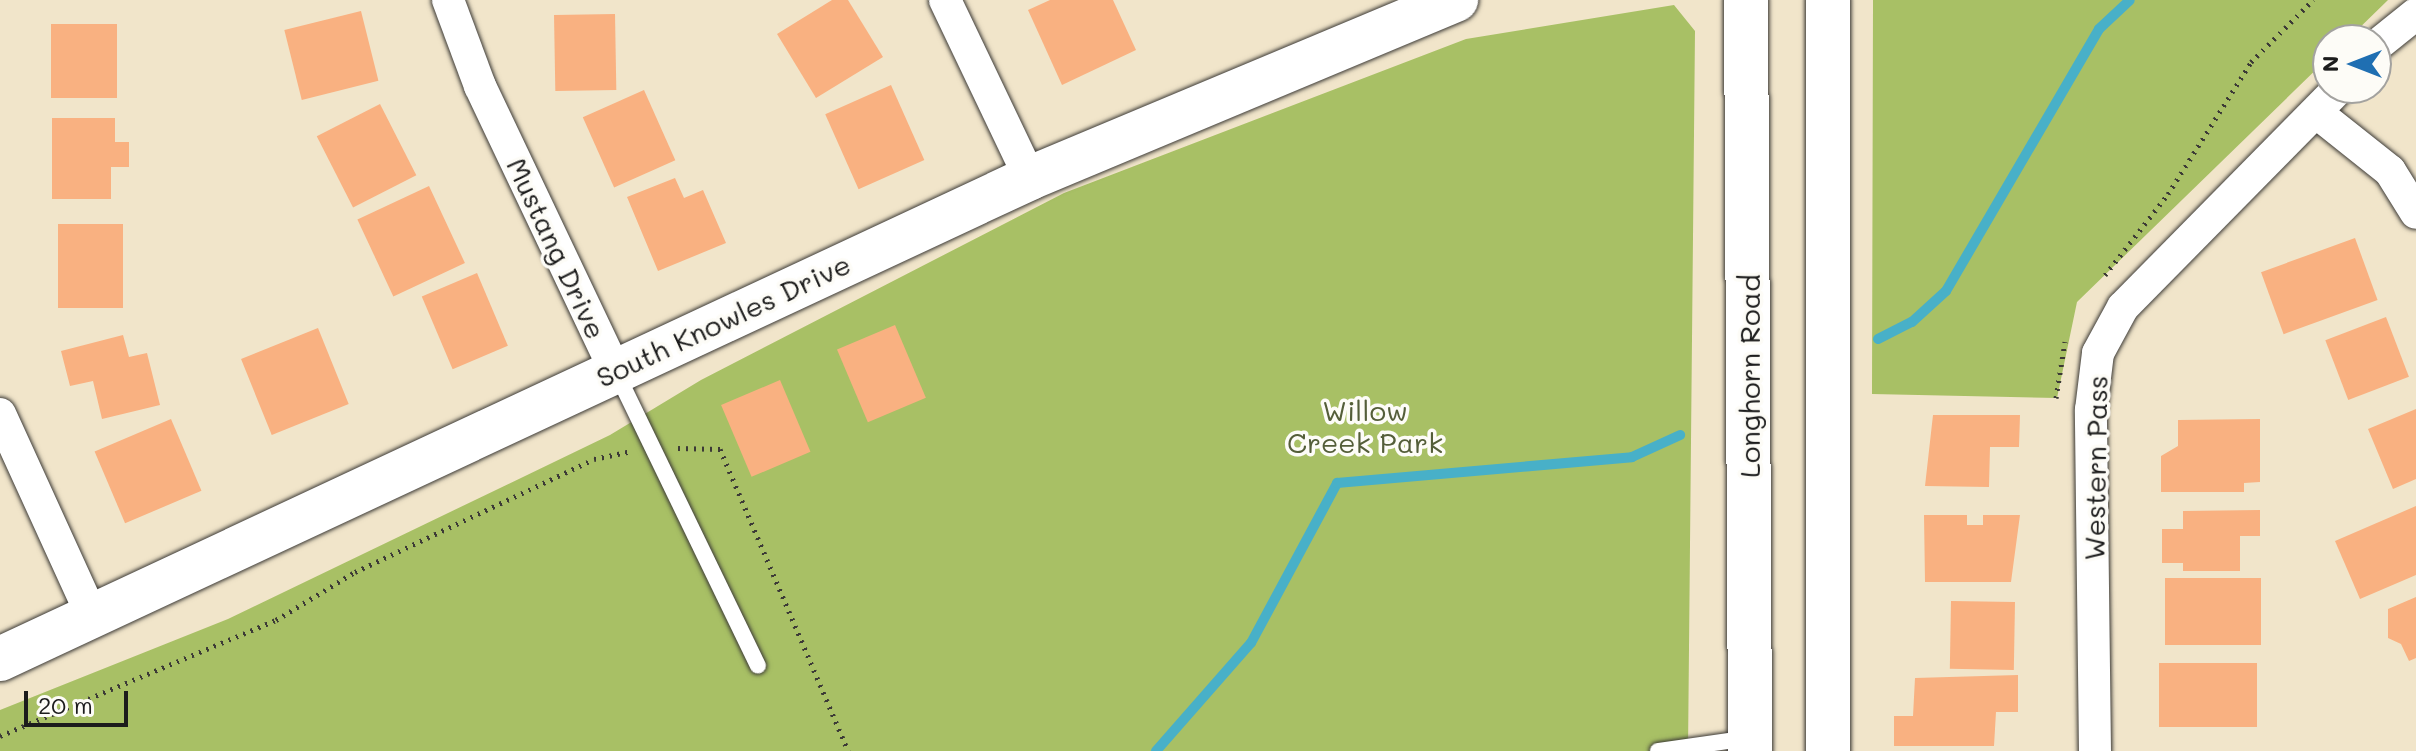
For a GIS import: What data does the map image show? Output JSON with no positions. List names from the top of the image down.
{
  "streets": {
    "street": [
      "Mustang Drive",
      "South Knowles Drive",
      "Longhorn Road",
      "Western Pass"
    ]
  },
  "crossings": [
    ["Mustang Drive", "South Knowles Drive"]
  ],
  "parks": ["Willow Creek Park"],
  "scale_bar": "20 m",
  "north": "left"
}
